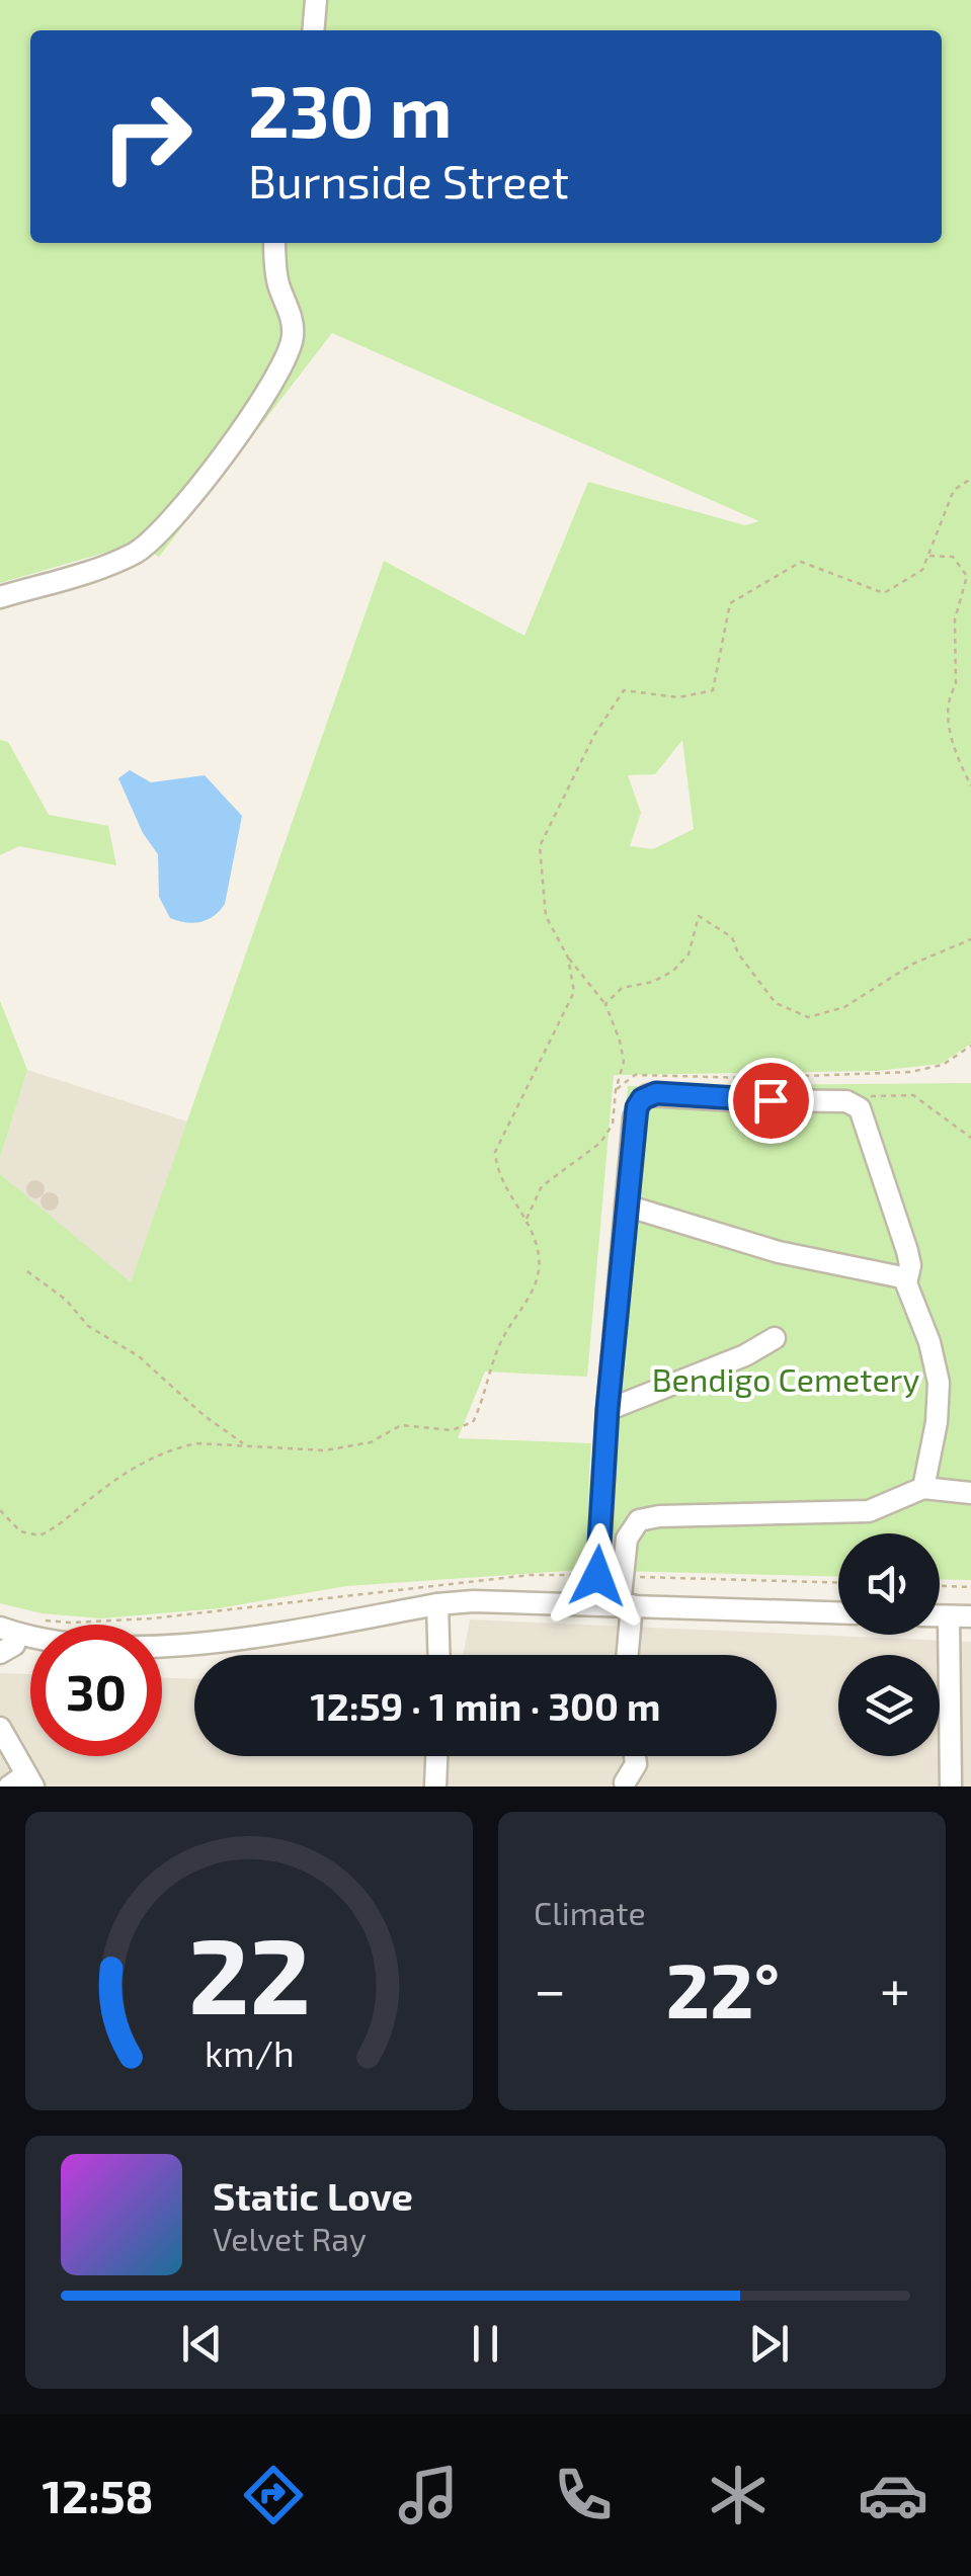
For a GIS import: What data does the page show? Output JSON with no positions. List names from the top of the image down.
{
  "parks": ["Bendigo Cemetery"],
  "page": {
    "turn": ["230 m", "Burnside Street"],
    "limit": "30",
    "trip": "12:59 · 1 min · 300 m",
    "tile": "Climate",
    "heat": ["−", "22°", "+"],
    "song": ["Static Love", "Velvet Ray"],
    "tabs": "12:58",
    "gauge": ["22", "km/h"]
  }
}
